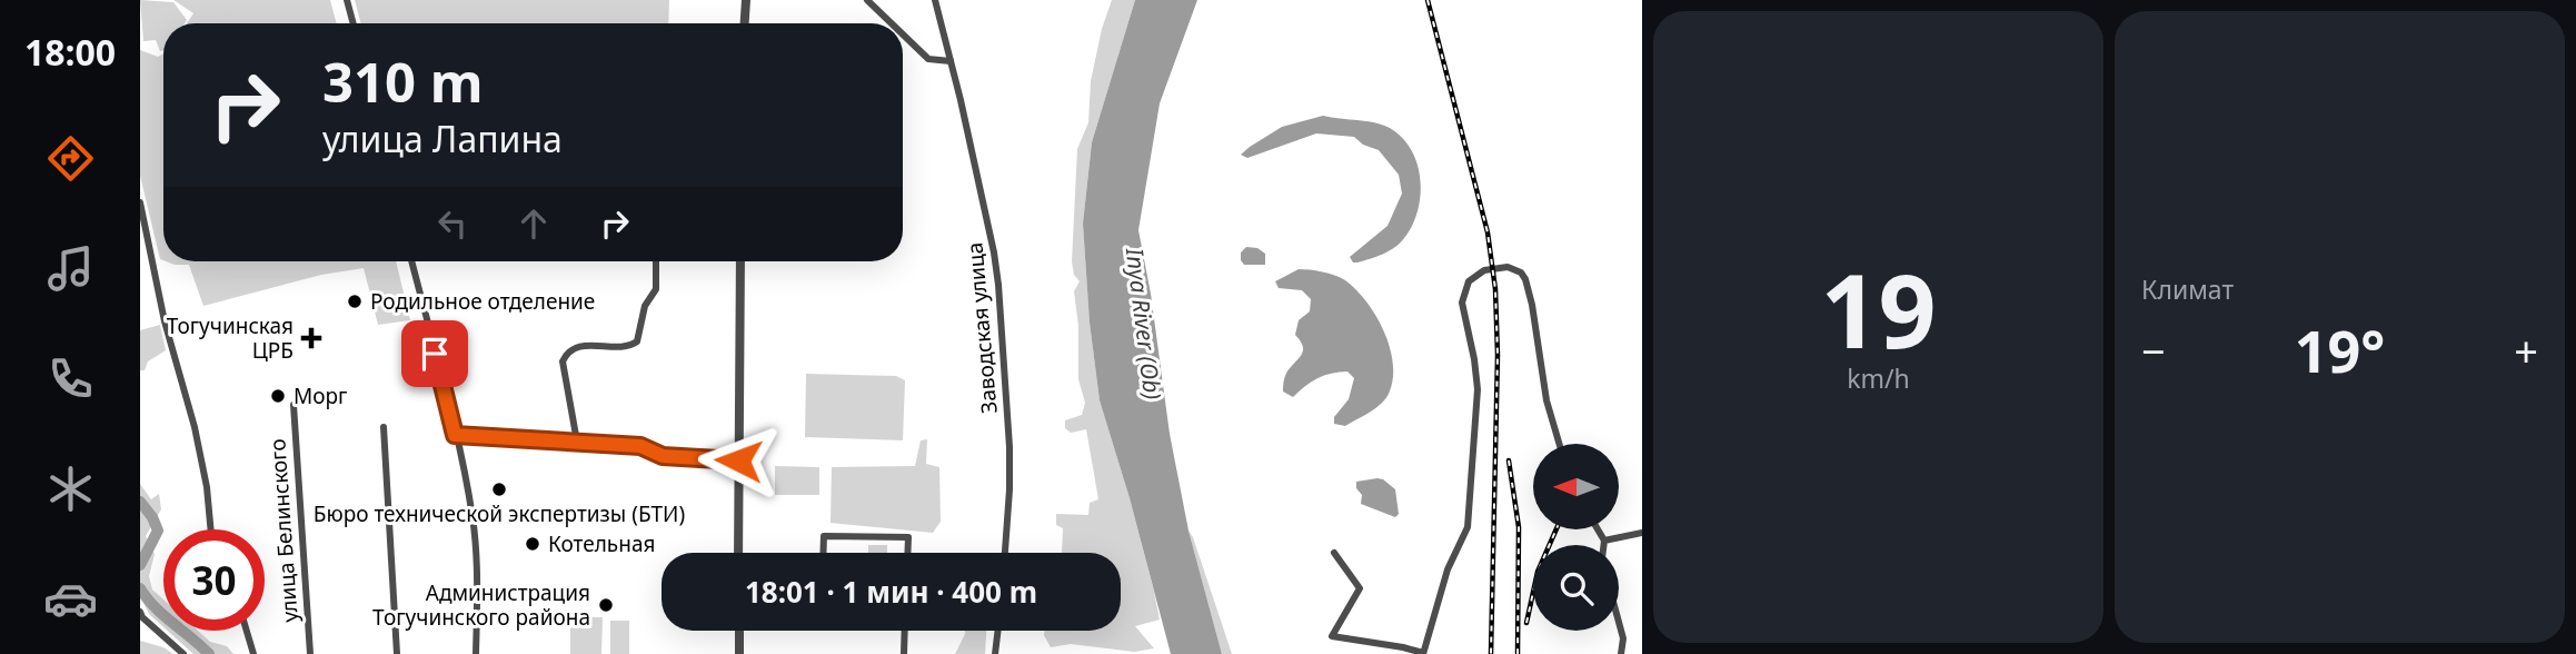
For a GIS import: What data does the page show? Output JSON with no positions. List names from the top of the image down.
{
  "streets": {
    "street": ["Заводская улица", "улица Белинского"]
  },
  "water": ["Inya River (Ob)"],
  "places": {
    "other": [
      "Родильное отделение",
      "Морг",
      "Бюро технической экспертизы (БТИ)",
      "Котельная",
      "Администрация Тогучинского района"
    ],
    "health": ["Тогучинская ЦРБ"]
  },
  "north": "left",
  "page": {
    "tabs": "18:00",
    "tile": [
      ["19", "km/h"],
      "Климат"
    ],
    "turn": ["310 m", "улица Лапина"],
    "heat": ["−", "19°", "+"],
    "limit": "30",
    "trip": "18:01 · 1 мин · 400 m"
  }
}
